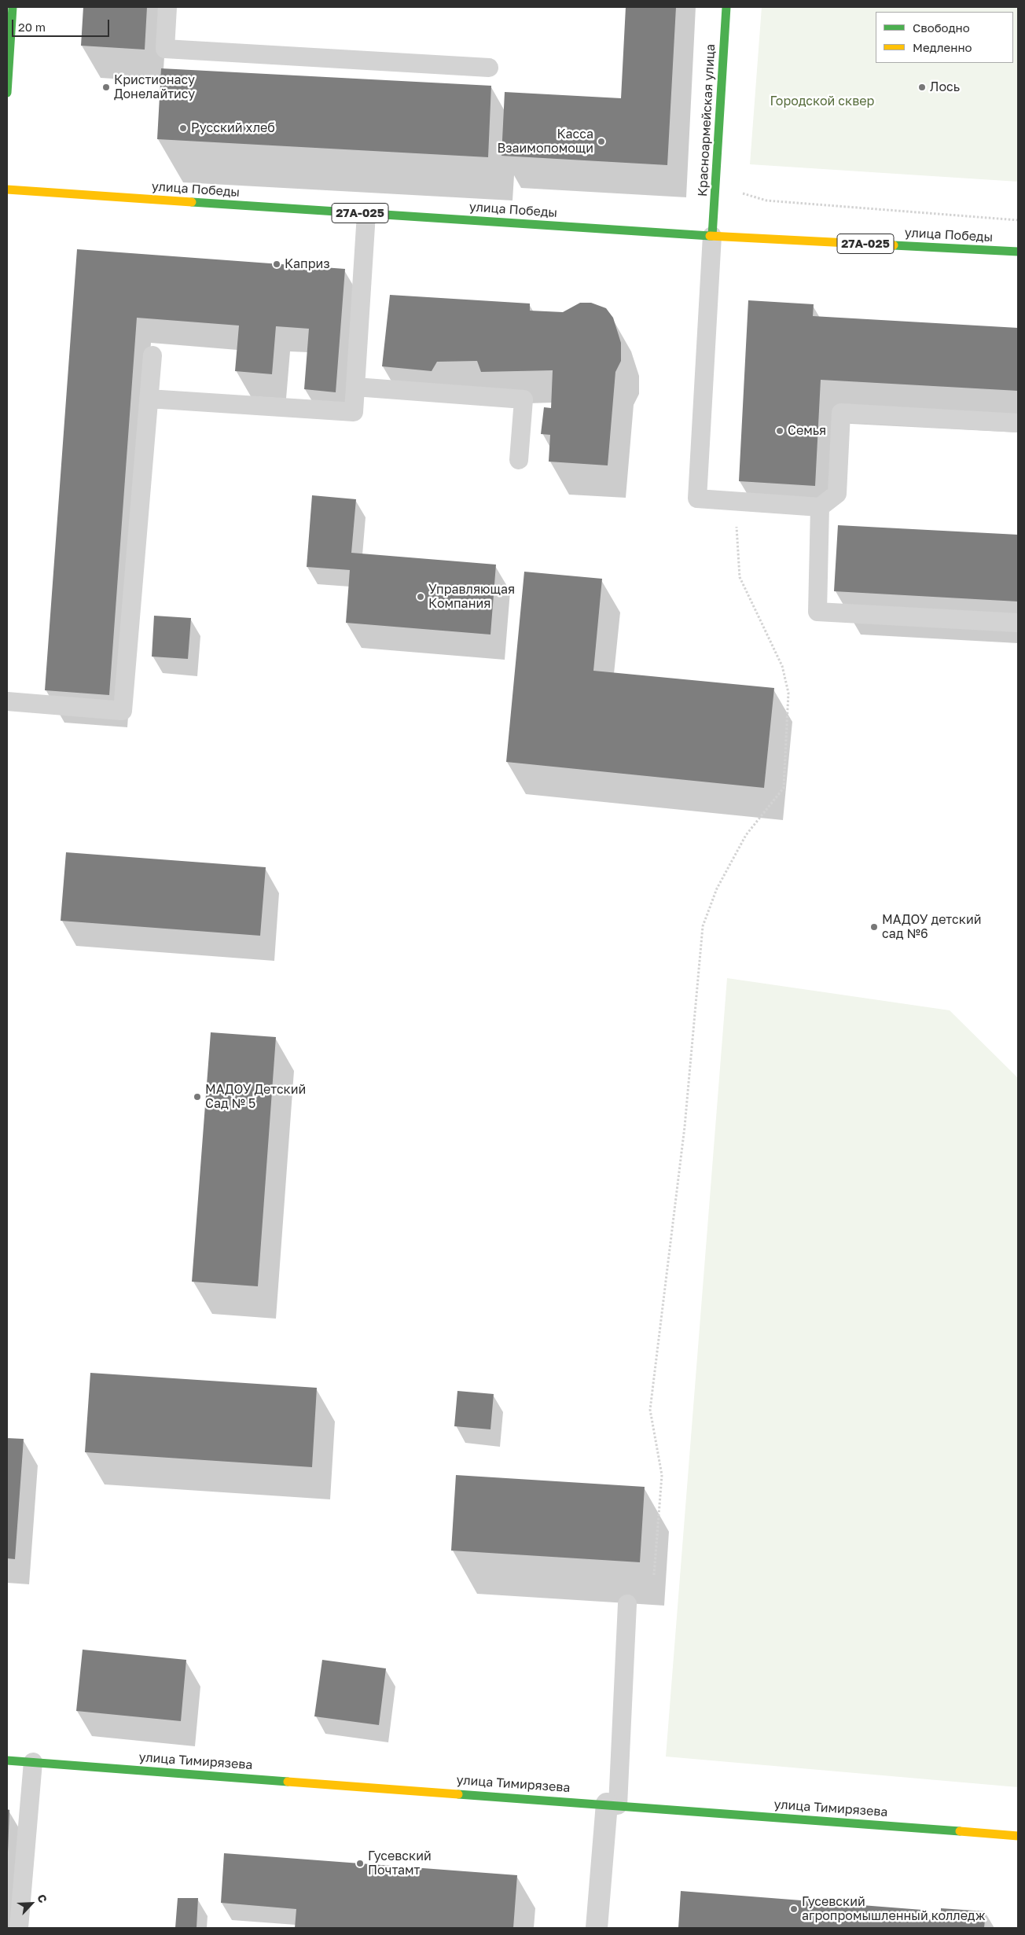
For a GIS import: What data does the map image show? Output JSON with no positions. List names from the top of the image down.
{
  "streets": {
    "street": [
      "Красноармейская улица",
      "улица Победы",
      "27А-025",
      "улица Тимирязева"
    ]
  },
  "crossings": [
    ["Красноармейская улица", "улица Победы"]
  ],
  "parks": ["Городской сквер"],
  "places": [
    "Кристионасу Донелайтису",
    "Лось",
    "Русский хлеб",
    "Касса Взаимопомощи",
    "Каприз",
    "Семья",
    "Управляющая Компания",
    "МАДОУ детский сад №6",
    "МАДОУ Детский Сад № 5",
    "Гусевский Почтамт",
    "Гусевский агропромышленный колледж"
  ],
  "legend": ["Свободно", "Медленно"],
  "scale_bar": "20 m",
  "north": "top right"
}
